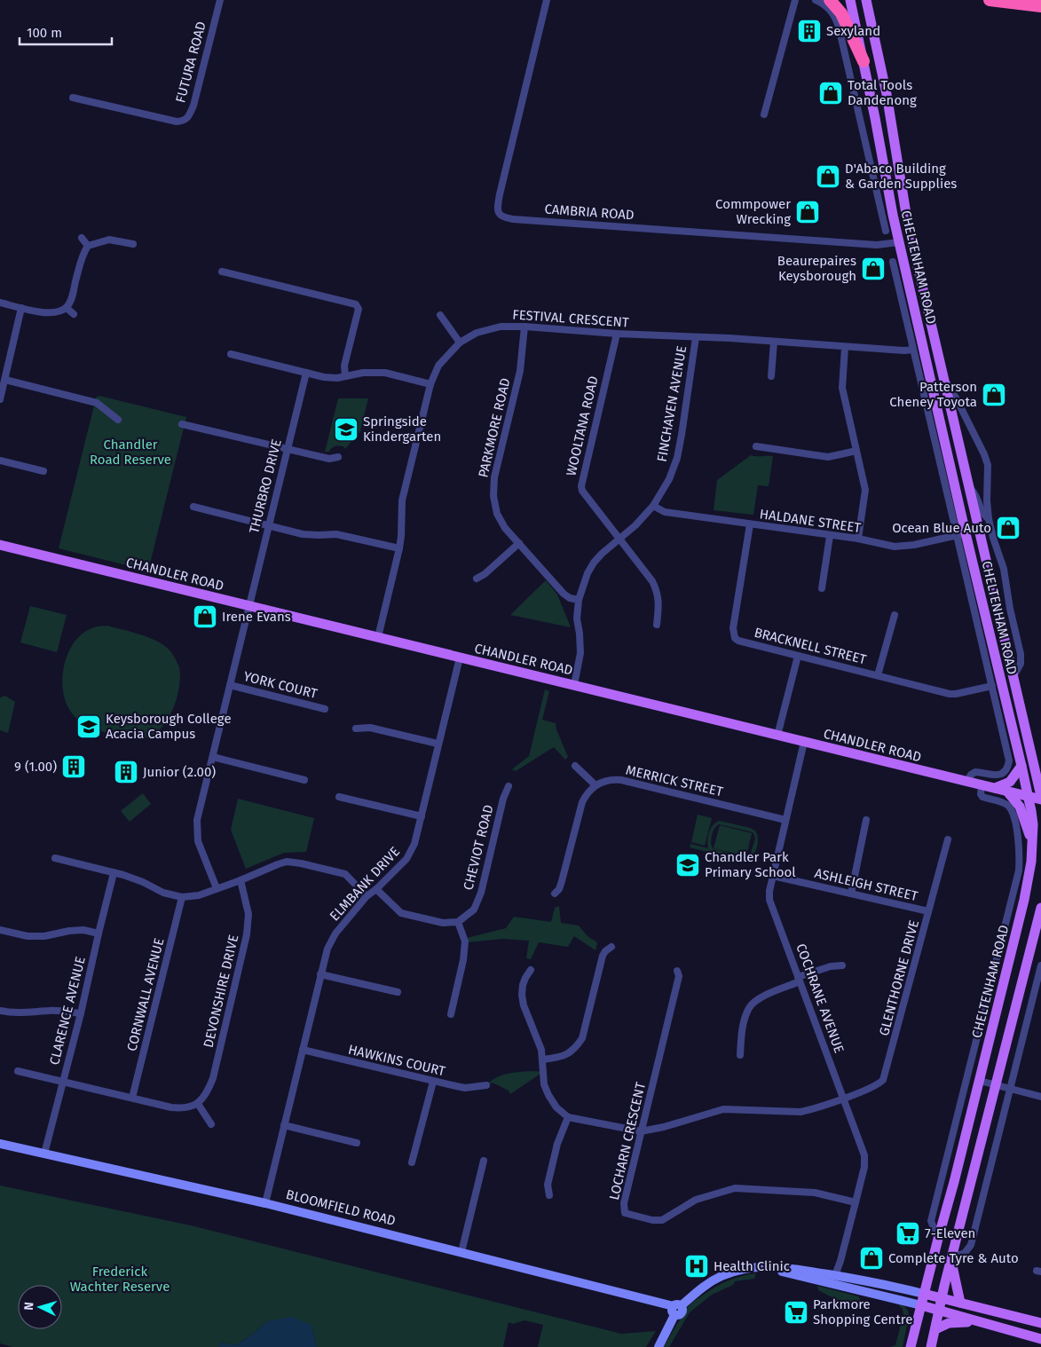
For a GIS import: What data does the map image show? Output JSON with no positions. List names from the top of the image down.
{
  "streets": {
    "main road": ["CHELTENHAM ROAD", "CHANDLER ROAD"],
    "street": [
      "FUTURA ROAD",
      "CAMBRIA ROAD",
      "FESTIVAL CRESCENT",
      "FINCHAVEN AVENUE",
      "WOOLTANA ROAD",
      "PARKMORE ROAD",
      "THURBRO DRIVE",
      "HALDANE STREET",
      "BRACKNELL STREET",
      "YORK COURT",
      "MERRICK STREET",
      "CHEVIOT ROAD",
      "ELMBANK DRIVE",
      "ASHLEIGH STREET",
      "GLENTHORNE DRIVE",
      "DEVONSHIRE DRIVE",
      "CORNWALL AVENUE",
      "COCHRANE AVENUE",
      "CLARENCE AVENUE",
      "HAWKINS COURT",
      "LOCHARN CRESCENT",
      "BLOOMFIELD ROAD"
    ]
  },
  "crossings": [
    ["CAMBRIA ROAD", "CHELTENHAM ROAD"],
    ["CHELTENHAM ROAD", "FESTIVAL CRESCENT"],
    ["CHELTENHAM ROAD", "HALDANE STREET"],
    ["CHELTENHAM ROAD", "CHANDLER ROAD"],
    ["CHELTENHAM ROAD", "BRACKNELL STREET"],
    ["FESTIVAL CRESCENT", "FINCHAVEN AVENUE"],
    ["FESTIVAL CRESCENT", "WOOLTANA ROAD"],
    ["FESTIVAL CRESCENT", "PARKMORE ROAD"],
    ["FESTIVAL CRESCENT", "CHANDLER ROAD"],
    ["FINCHAVEN AVENUE", "WOOLTANA ROAD"],
    ["FINCHAVEN AVENUE", "PARKMORE ROAD"],
    ["FINCHAVEN AVENUE", "HALDANE STREET"],
    ["THURBRO DRIVE", "CHANDLER ROAD"],
    ["THURBRO DRIVE", "YORK COURT"],
    ["HALDANE STREET", "BRACKNELL STREET"],
    ["CHANDLER ROAD", "ELMBANK DRIVE"],
    ["CHANDLER ROAD", "COCHRANE AVENUE"],
    ["MERRICK STREET", "COCHRANE AVENUE"],
    ["ELMBANK DRIVE", "HAWKINS COURT"],
    ["ELMBANK DRIVE", "BLOOMFIELD ROAD"],
    ["ASHLEIGH STREET", "GLENTHORNE DRIVE"],
    ["ASHLEIGH STREET", "COCHRANE AVENUE"],
    ["GLENTHORNE DRIVE", "COCHRANE AVENUE"],
    ["COCHRANE AVENUE", "LOCHARN CRESCENT"],
    ["CLARENCE AVENUE", "BLOOMFIELD ROAD"]
  ],
  "parks": ["Chandler Road Reserve", "Frederick Wachter Reserve"],
  "places": {
    "building": ["Sexyland", "9 (1.00)", "Junior (2.00)"],
    "shop": [
      "Total Tools Dandenong",
      "D'Abaco Building & Garden Supplies",
      "Commpower Wrecking",
      "Beaurepaires Keysborough",
      "Patterson Cheney Toyota",
      "Ocean Blue Auto",
      "Irene Evans",
      "Complete Tyre & Auto"
    ],
    "school or university": ["Springside Kindergarten", "Keysborough College Acacia Campus", "Chandler Park Primary School"],
    "supermarket": ["7-Eleven", "Parkmore Shopping Centre"],
    "hospital": ["Health Clinic"]
  },
  "scale_bar": "100 m",
  "north": "left"
}
